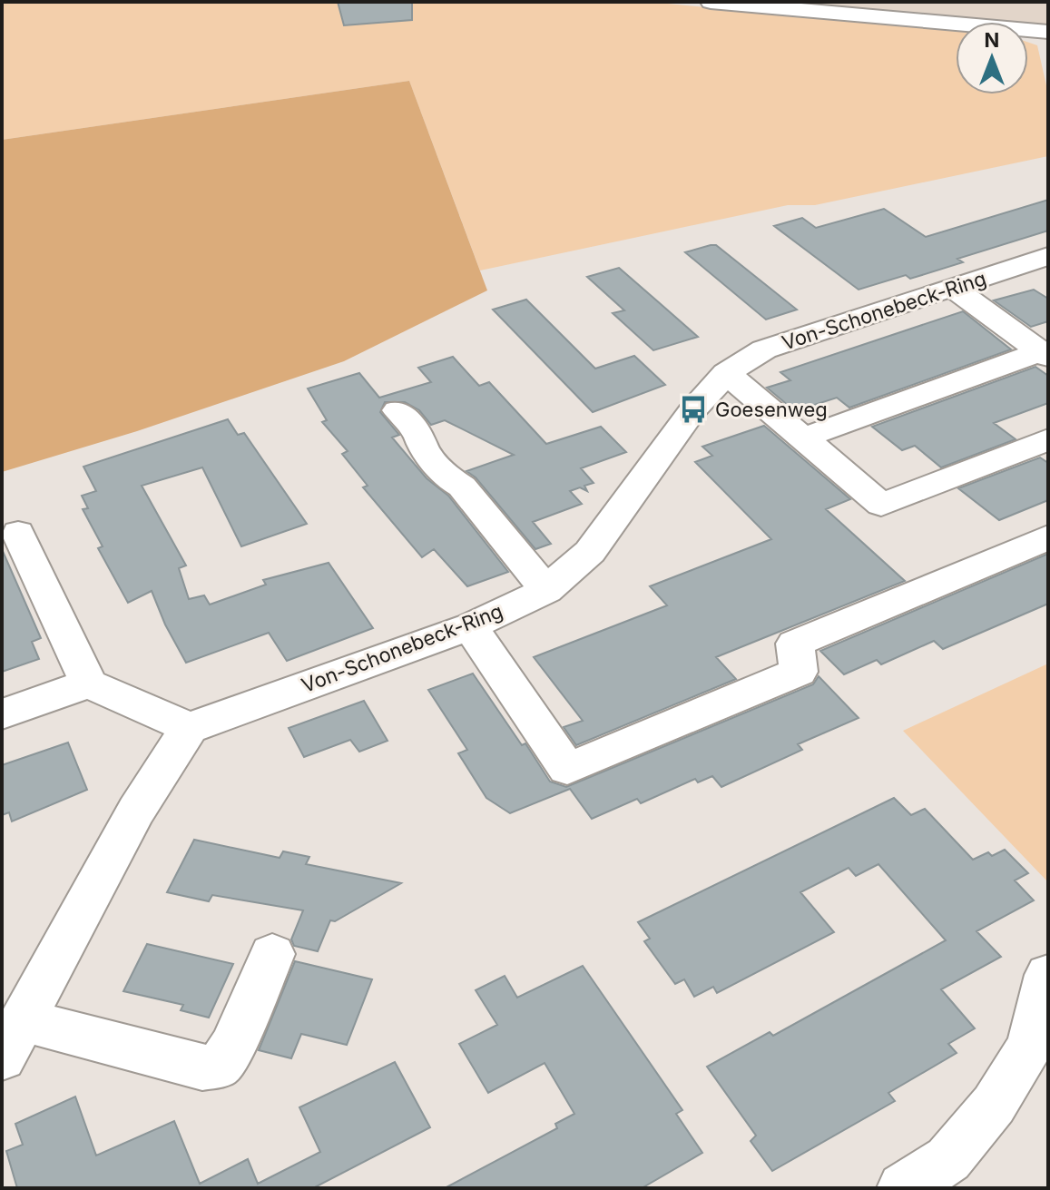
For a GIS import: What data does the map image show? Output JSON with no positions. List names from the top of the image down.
{
  "streets": {
    "street": ["Von-Schonebeck-Ring"]
  },
  "places": {
    "bus stop": ["Goesenweg"]
  },
  "north": "top"
}
